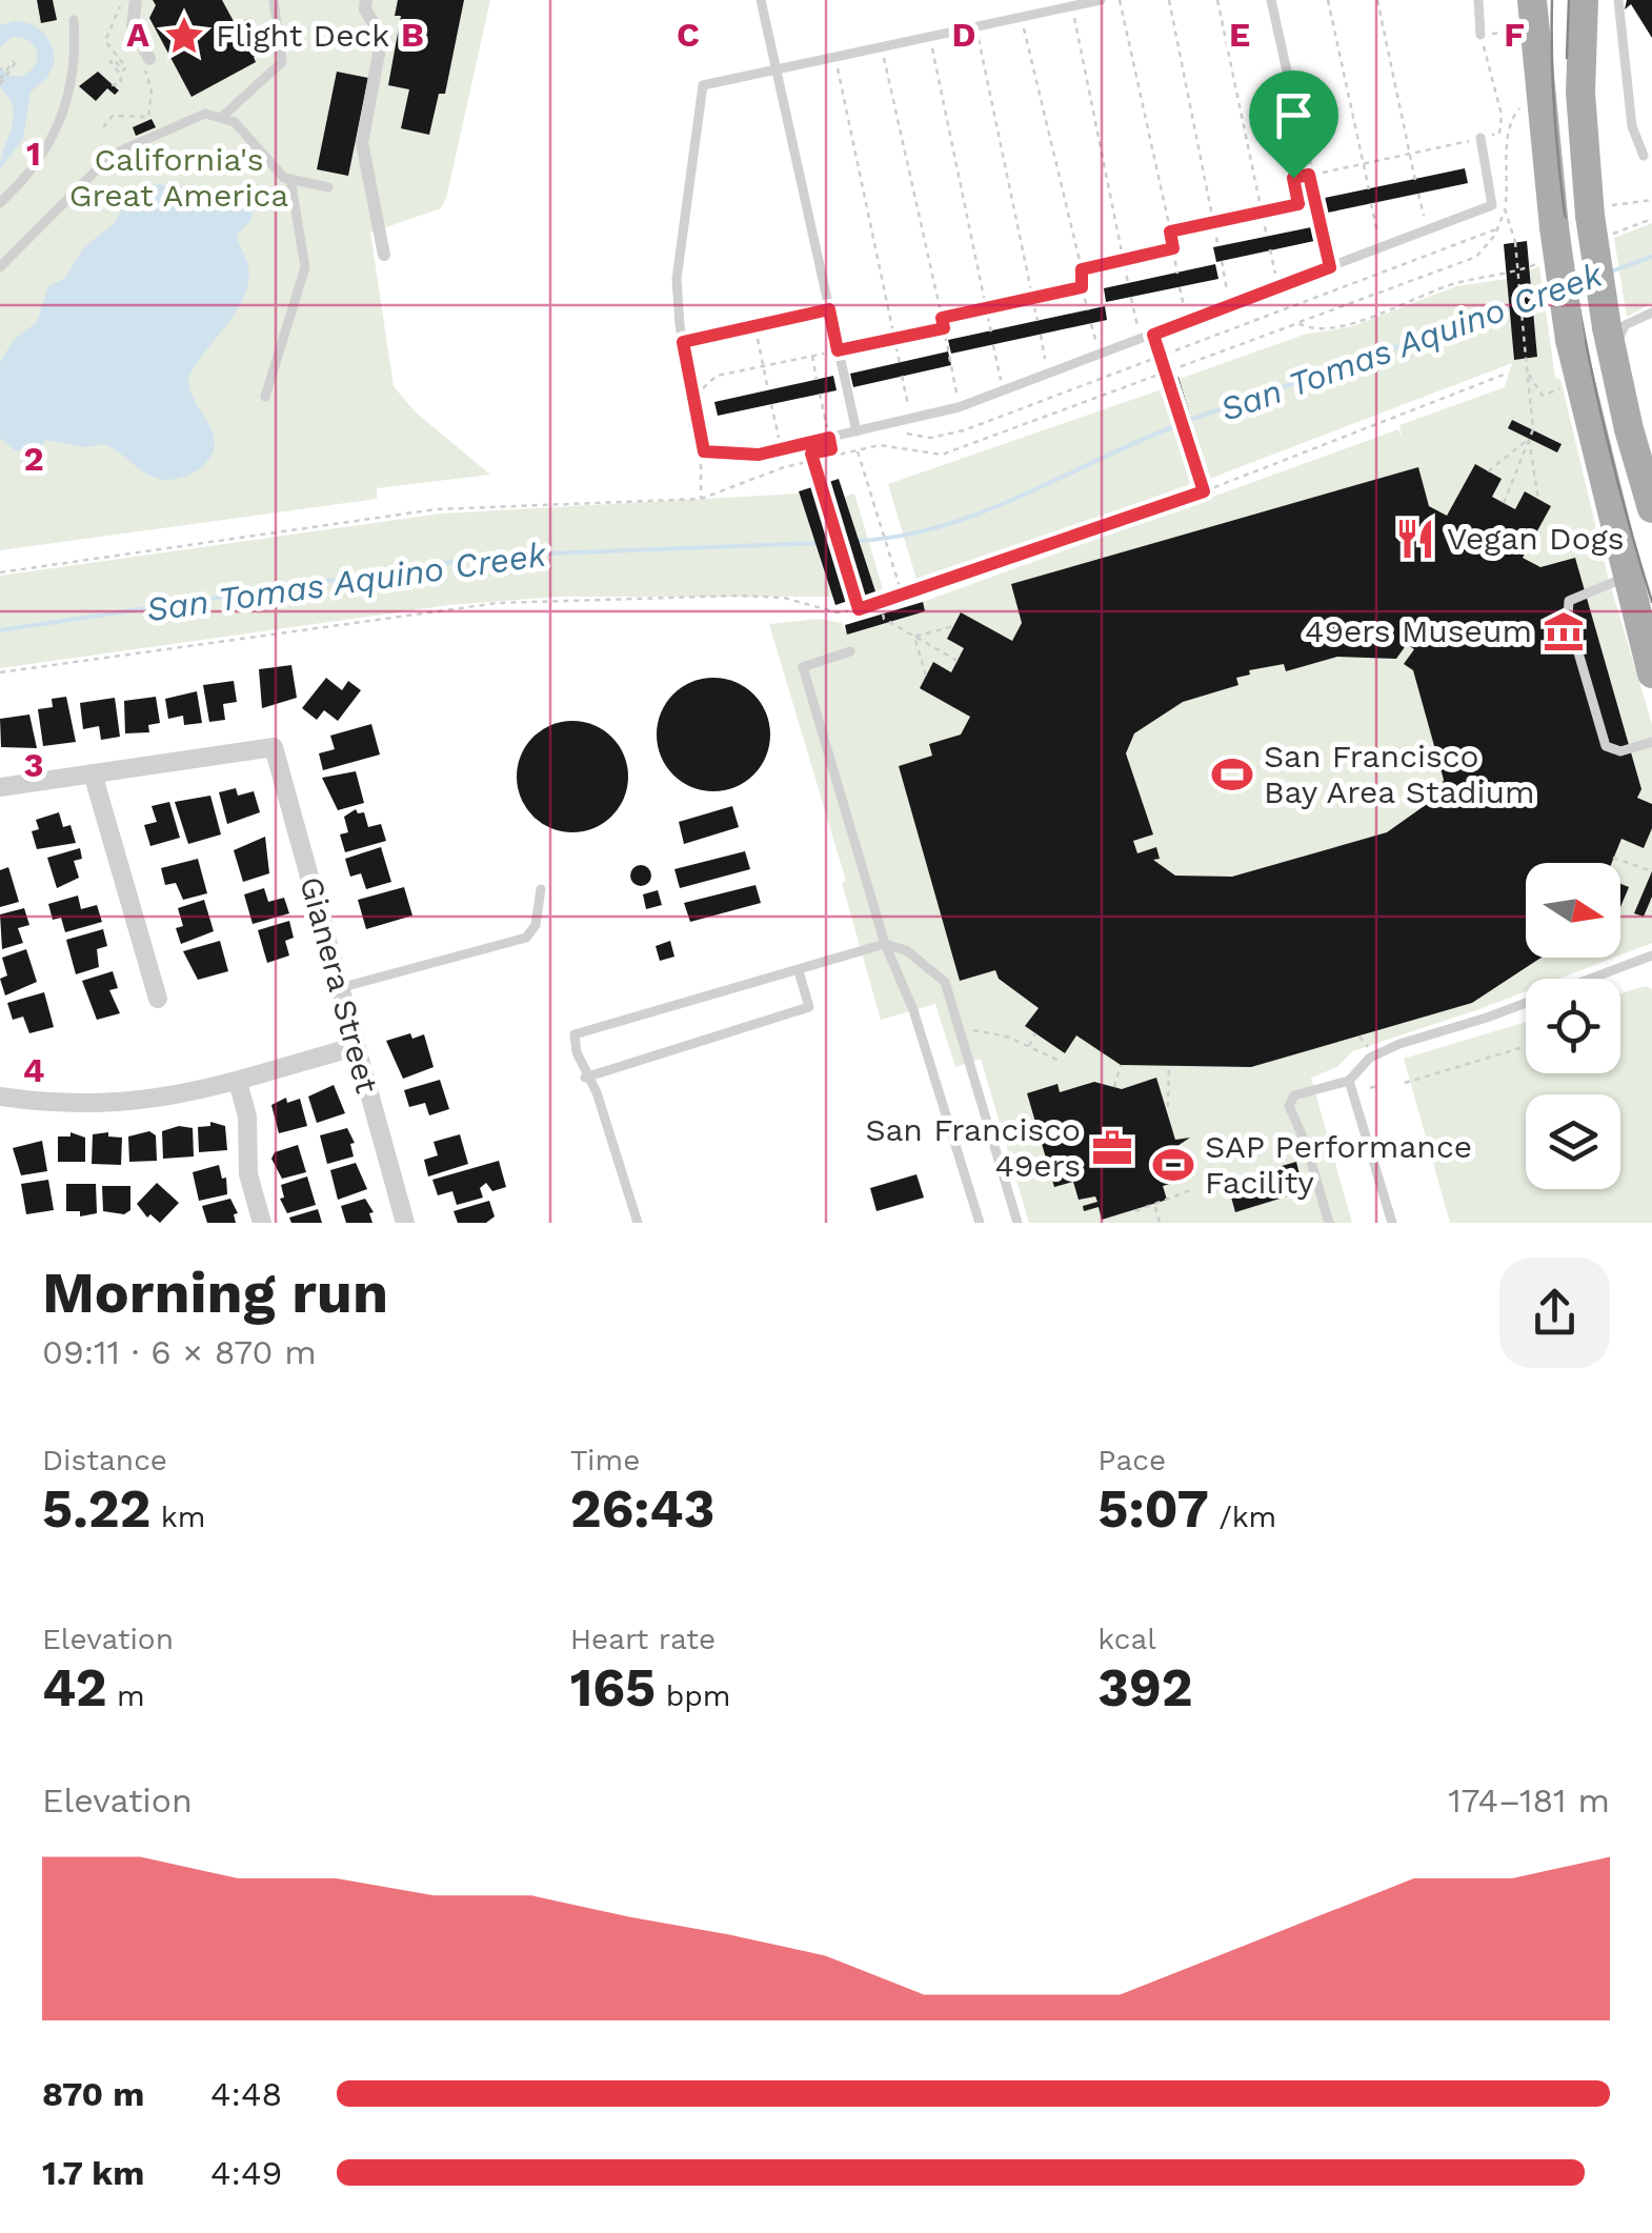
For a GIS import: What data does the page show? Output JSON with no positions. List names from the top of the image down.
{
  "streets": {
    "street": ["Gianera Street"]
  },
  "water": ["San Tomas Aquino Creek"],
  "parks": ["California's Great America"],
  "places": {
    "place": ["Flight Deck"],
    "restaurant": ["Vegan Dogs"],
    "museum": ["49ers Museum"],
    "sports": ["San Francisco Bay Area Stadium", "SAP Performance Facility"],
    "office": ["San Francisco 49ers"]
  },
  "north": "right",
  "page": {
    "heading": ["Morning run", "09:11 · 6 × 870 m"],
    "stats": [
      ["Distance", "5.22 km"],
      ["Time", "26:43"],
      ["Pace", "5:07 /km"],
      ["Elevation", "42 m"],
      ["Heart rate", "165 bpm"],
      ["kcal", "392"]
    ],
    "chart": ["Elevation", "174–181 m"],
    "list": [
      {
        "name": "870 m",
        "note": "4:48"
      },
      {
        "name": "1.7 km",
        "note": "4:49"
      }
    ]
  },
  "grid": {
    "columns": [
      "A",
      "B",
      "C",
      "D",
      "E",
      "F"
    ],
    "rows": [
      "1",
      "2",
      "3",
      "4"
    ]
  }
}
